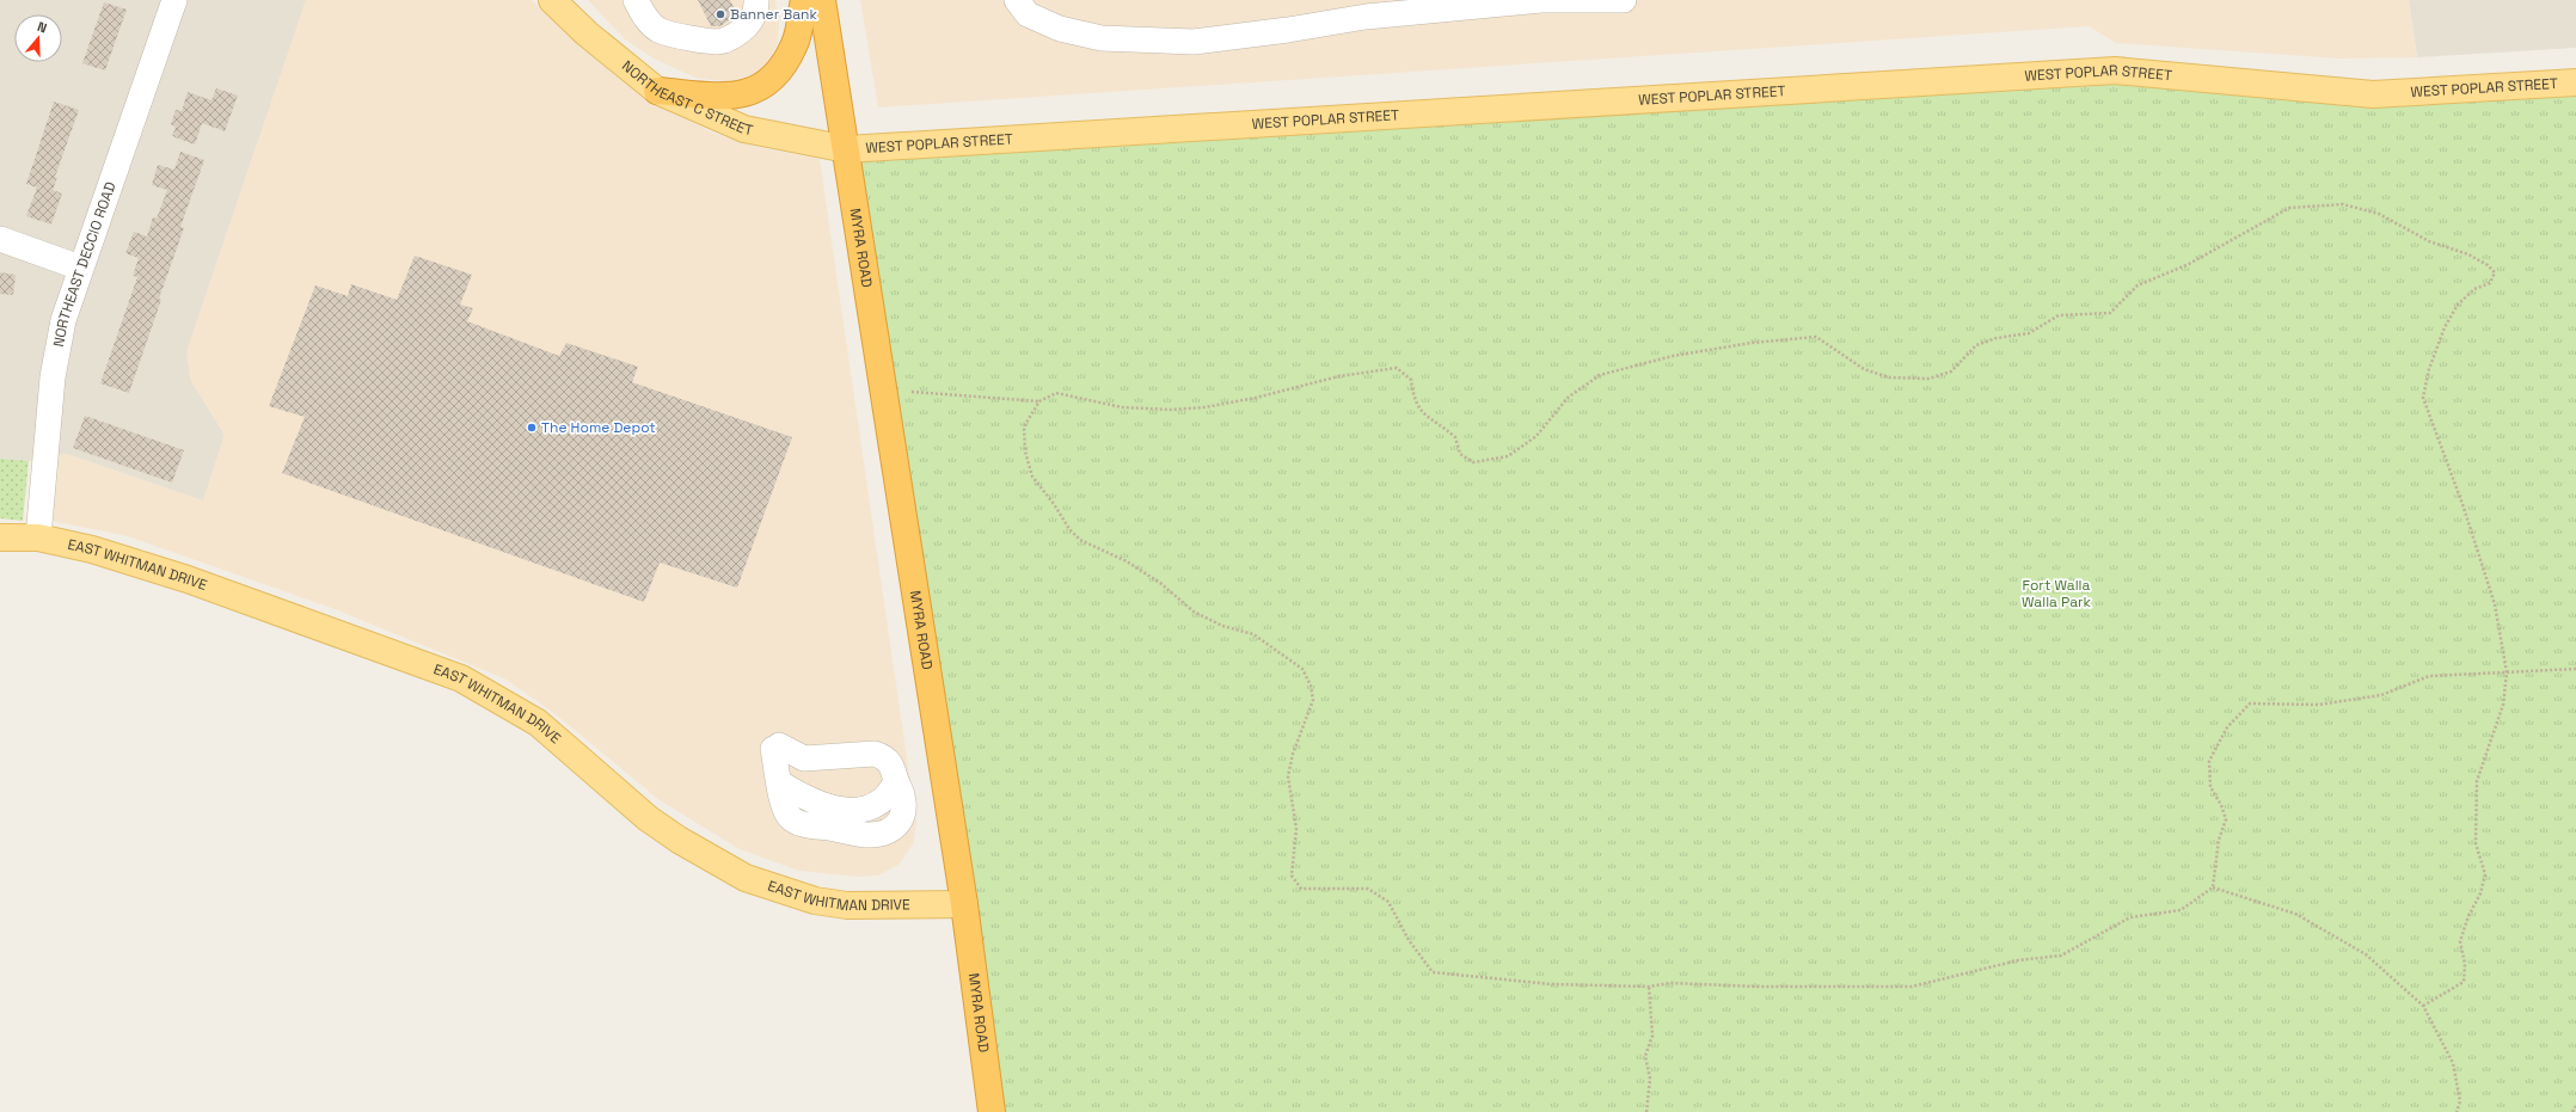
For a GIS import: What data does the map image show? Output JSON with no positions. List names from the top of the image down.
{
  "streets": {
    "highway": ["MYRA ROAD"],
    "main road": ["WEST POPLAR STREET", "NORTHEAST C STREET", "EAST WHITMAN DRIVE"],
    "street": ["NORTHEAST DECCIO ROAD"]
  },
  "crossings": [
    ["WEST POPLAR STREET", "NORTHEAST C STREET"],
    ["WEST POPLAR STREET", "MYRA ROAD"],
    ["NORTHEAST C STREET", "MYRA ROAD"],
    ["MYRA ROAD", "EAST WHITMAN DRIVE"],
    ["NORTHEAST DECCIO ROAD", "EAST WHITMAN DRIVE"]
  ],
  "parks": ["Fort Walla Walla Park"],
  "places": ["Banner Bank", "The Home Depot"],
  "north": "top"
}
